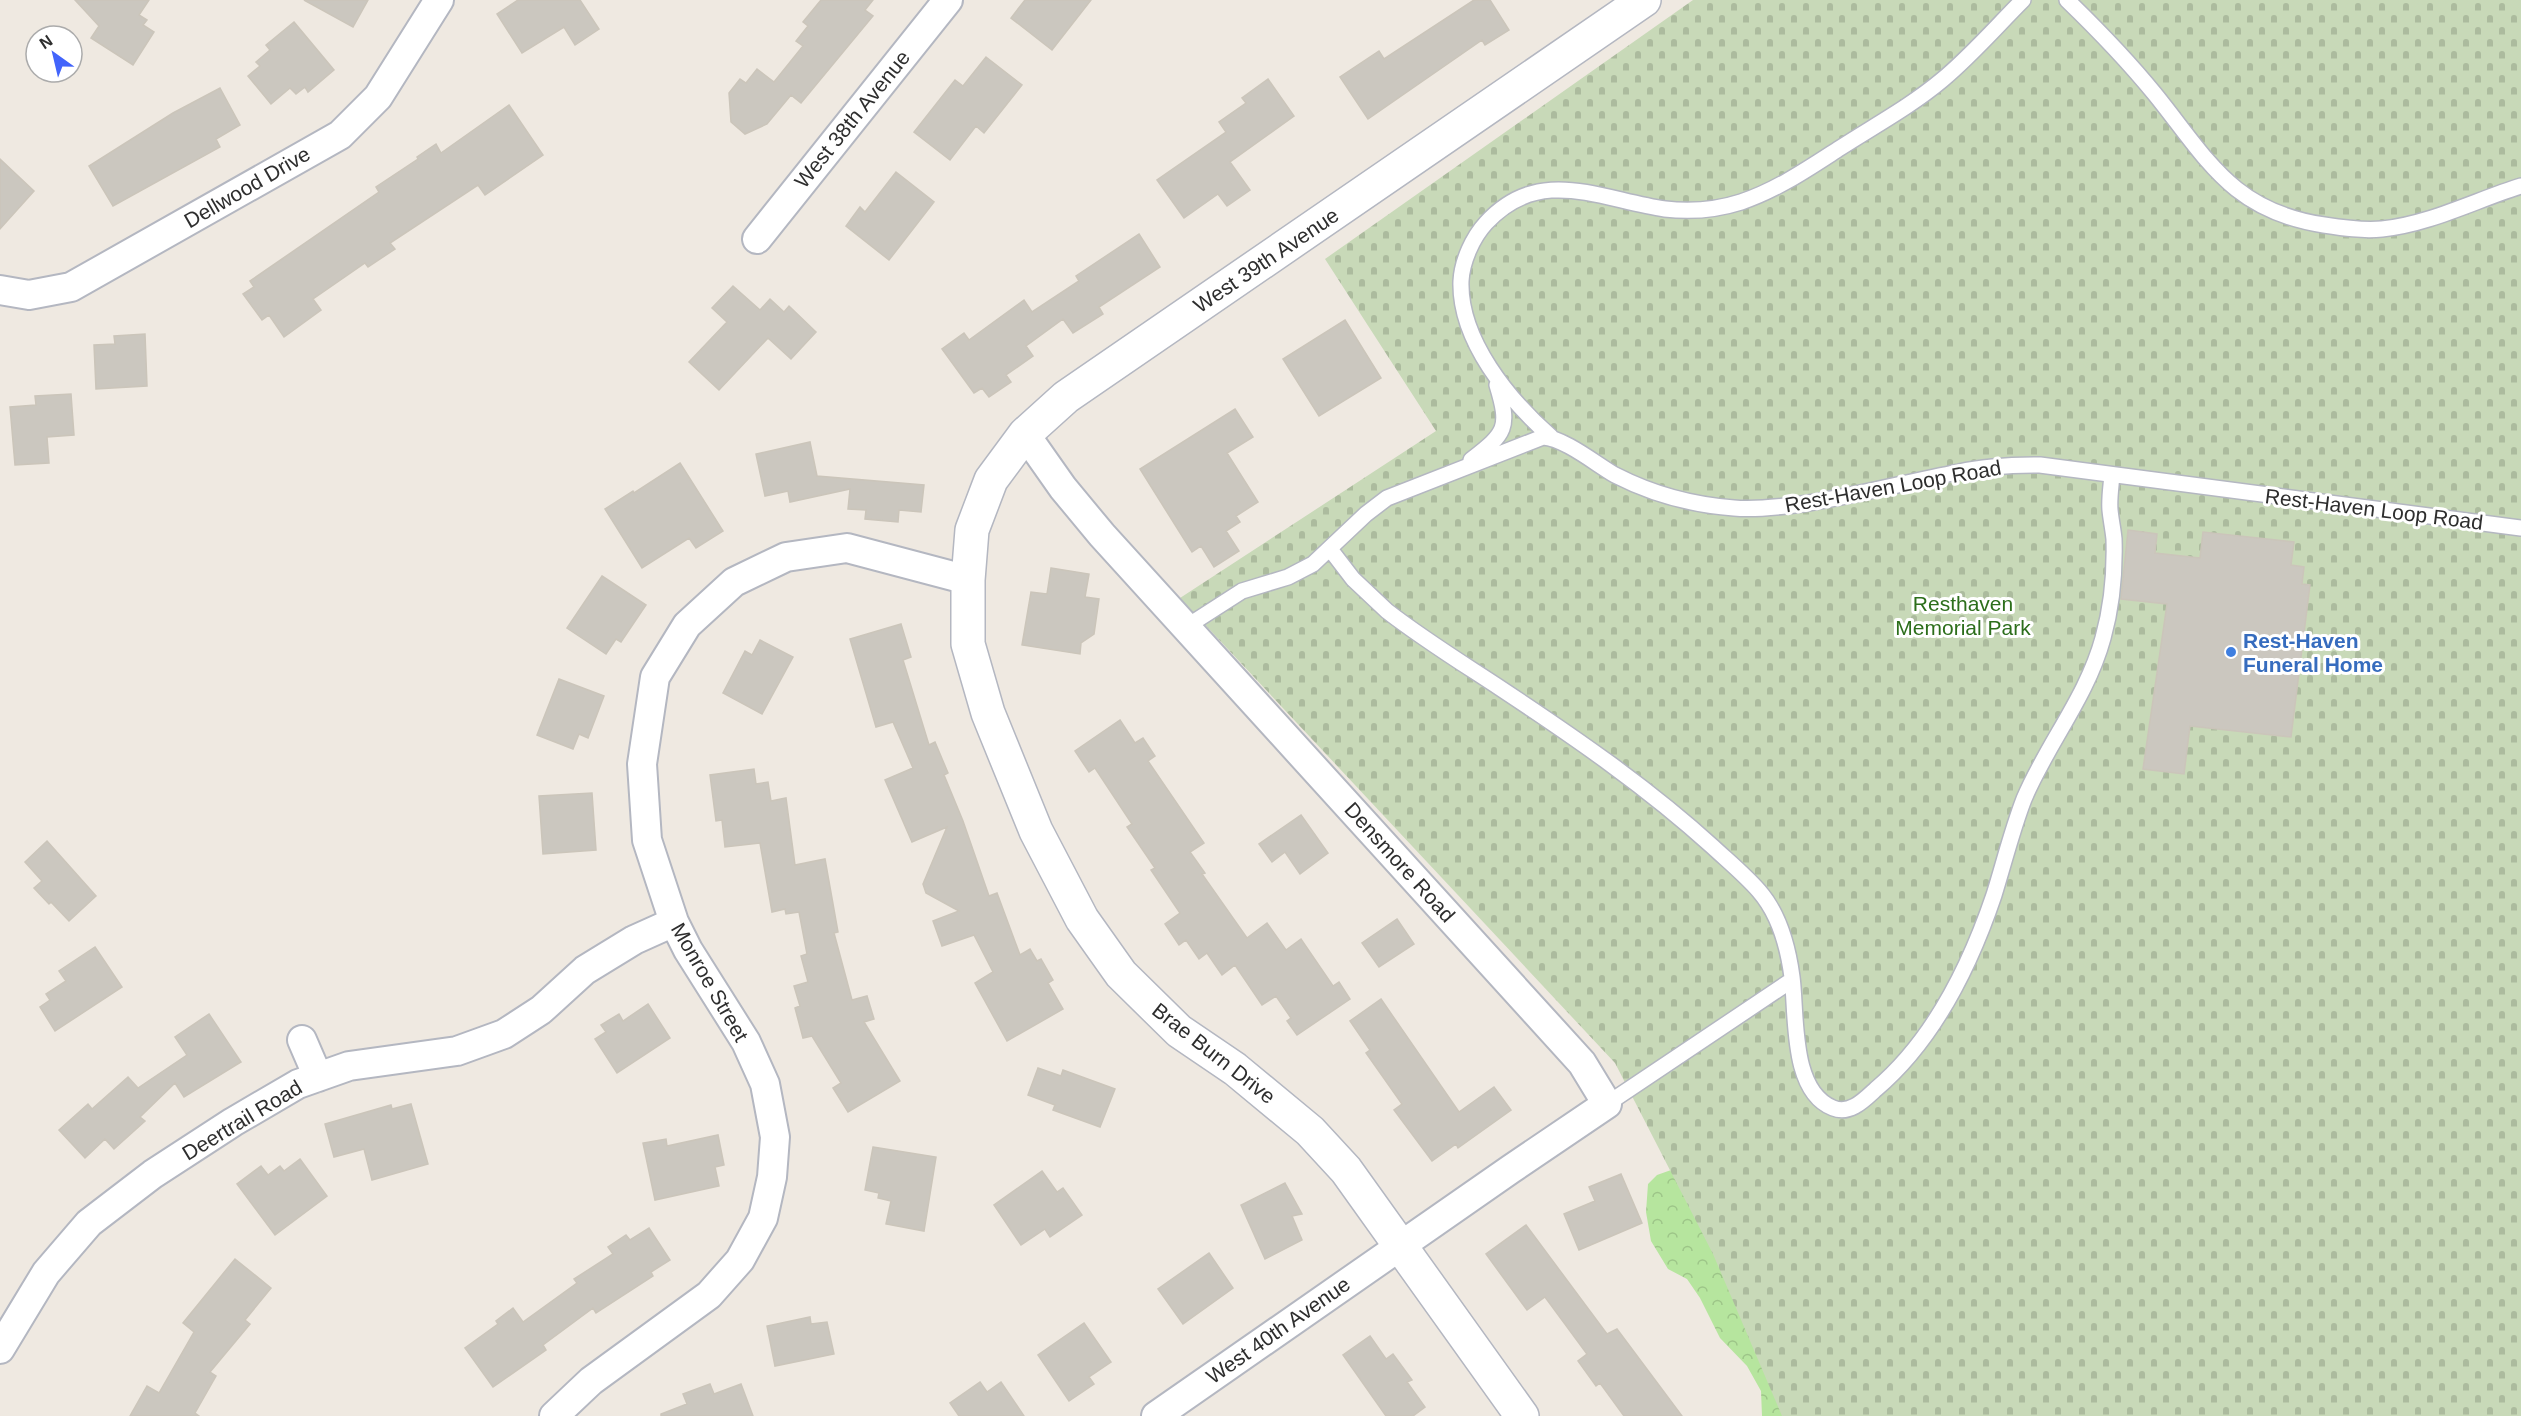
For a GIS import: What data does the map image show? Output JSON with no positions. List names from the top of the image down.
{
  "streets": {
    "street": [
      "West 38th Avenue",
      "Dellwood Drive",
      "West 39th Avenue",
      "Densmore Road",
      "Monroe Street",
      "Brae Burn Drive",
      "Deertrail Road",
      "West 40th Avenue"
    ],
    "lane": ["Rest-Haven Loop Road"]
  },
  "crossings": [
    ["West 39th Avenue", "Densmore Road"],
    ["West 39th Avenue", "Monroe Street"],
    ["West 39th Avenue", "Brae Burn Drive"],
    ["Monroe Street", "Brae Burn Drive"],
    ["Monroe Street", "Deertrail Road"],
    ["Brae Burn Drive", "West 40th Avenue"]
  ],
  "parks": ["Resthaven Memorial Park"],
  "places": ["Rest-Haven Funeral Home"],
  "north": "top left"
}
